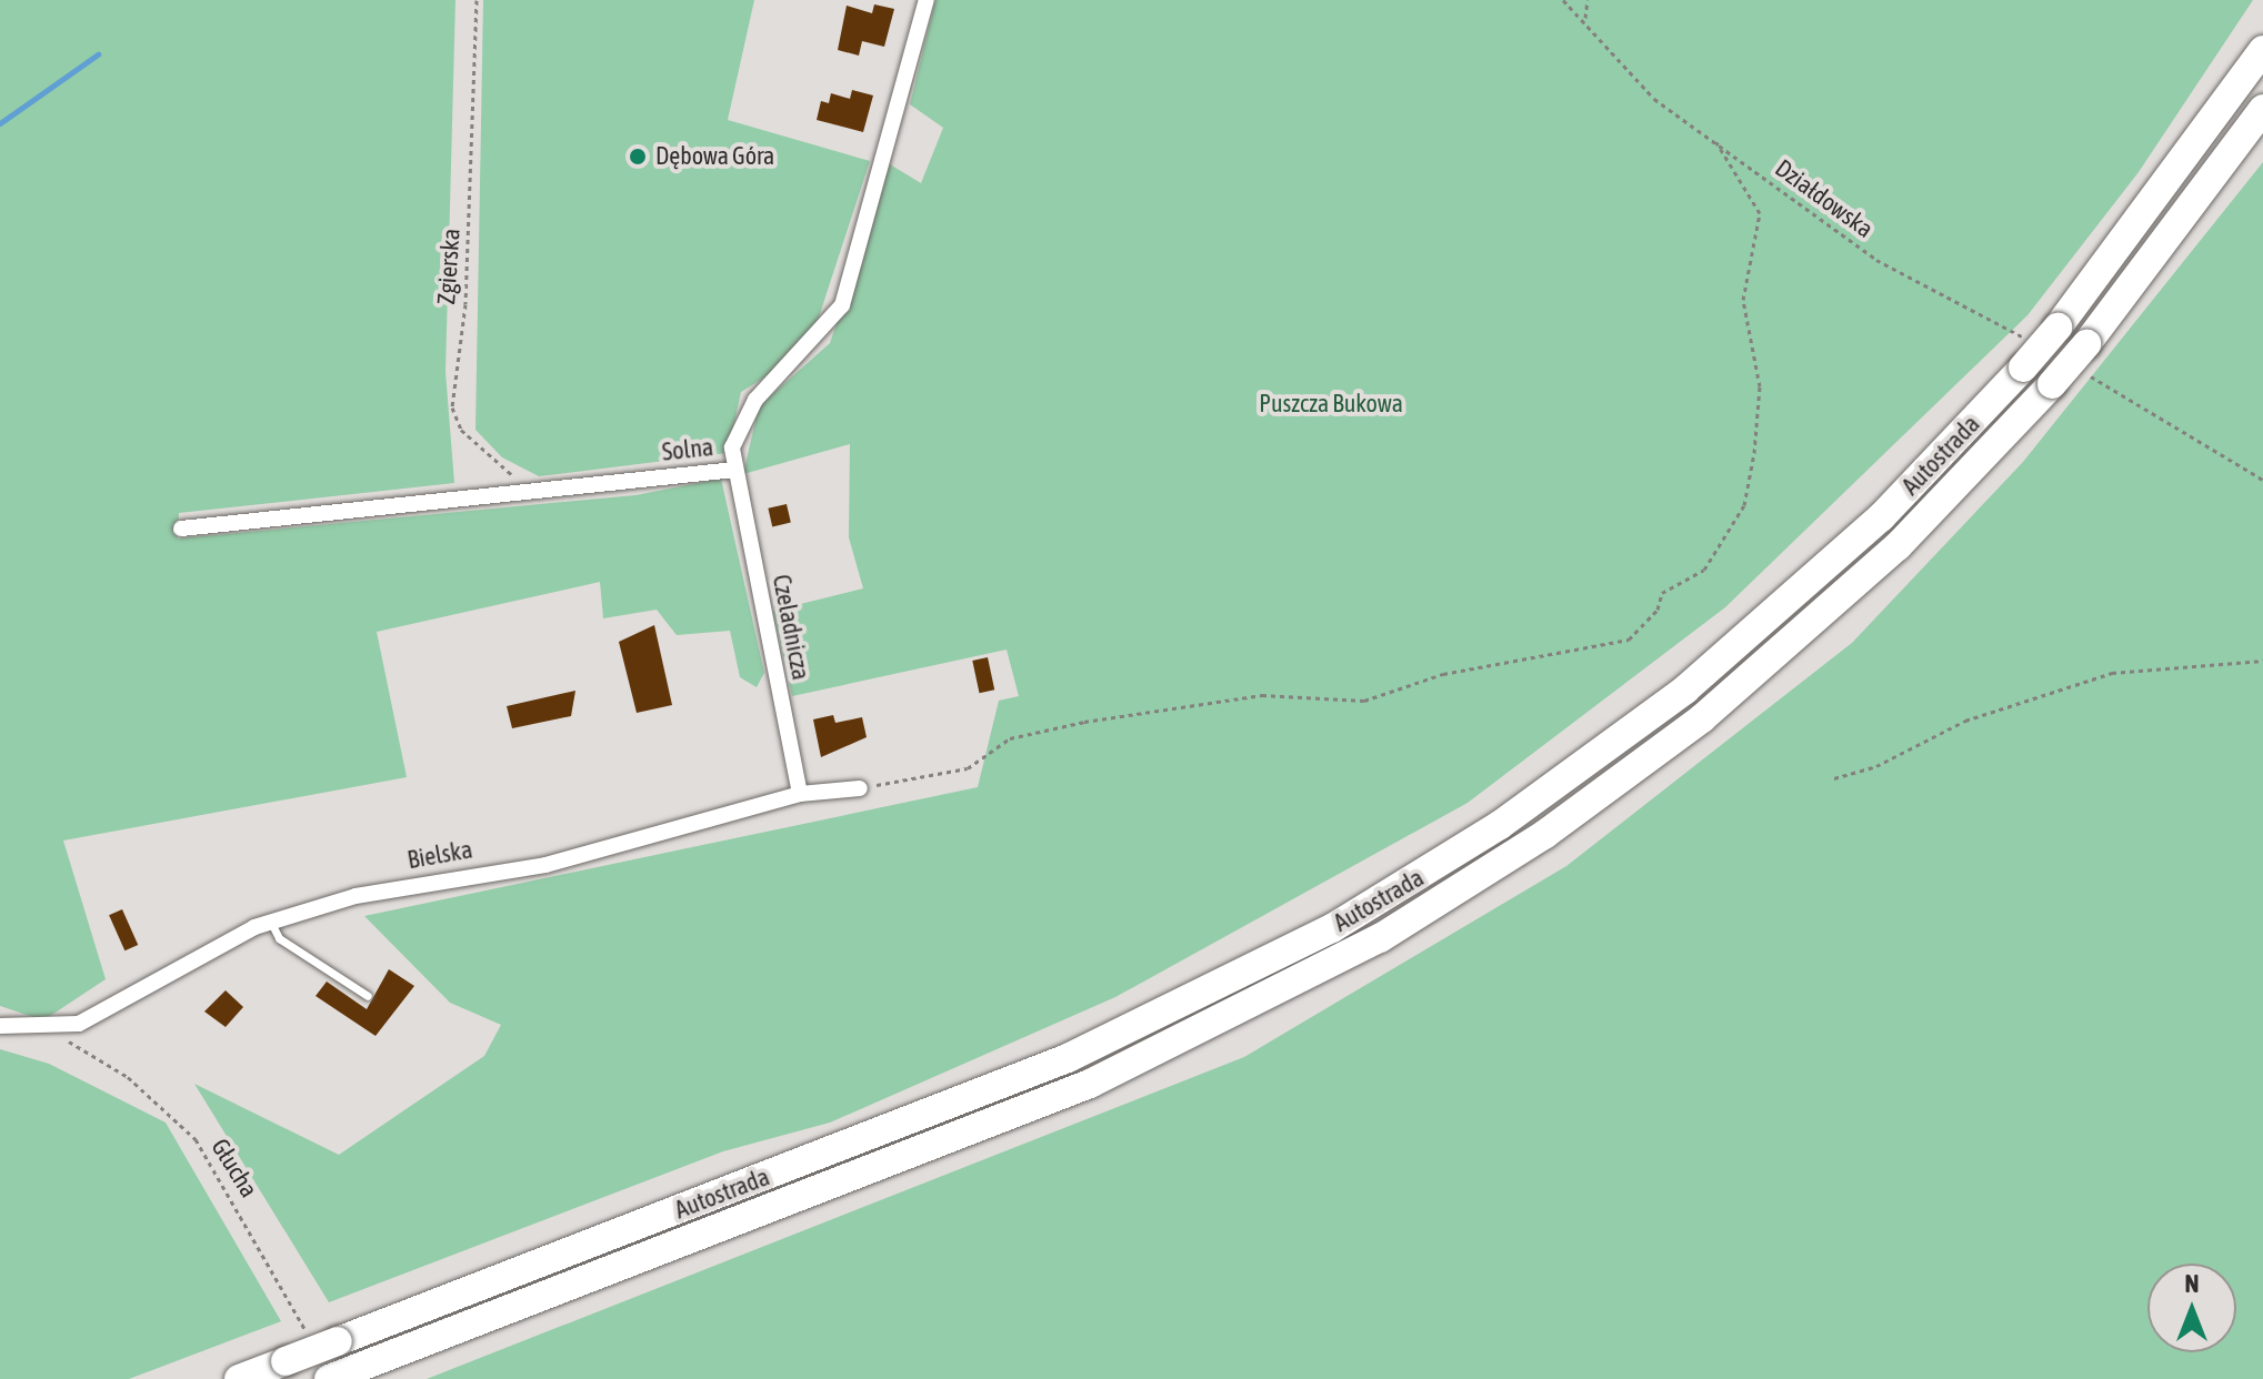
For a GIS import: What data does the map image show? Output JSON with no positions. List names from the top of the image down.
{
  "streets": {
    "highway": ["Autostrada"],
    "street": ["Solna", "Czeladnicza", "Bielska"],
    "path": ["Działdowska", "Zgierska", "Głucha"]
  },
  "crossings": [
    ["Działdowska", "Autostrada"],
    ["Zgierska", "Solna"],
    ["Solna", "Czeladnicza"],
    ["Autostrada", "Głucha"],
    ["Czeladnicza", "Bielska"],
    ["Bielska", "Głucha"]
  ],
  "parks": ["Puszcza Bukowa"],
  "places": ["Dębowa Góra"],
  "north": "top"
}
